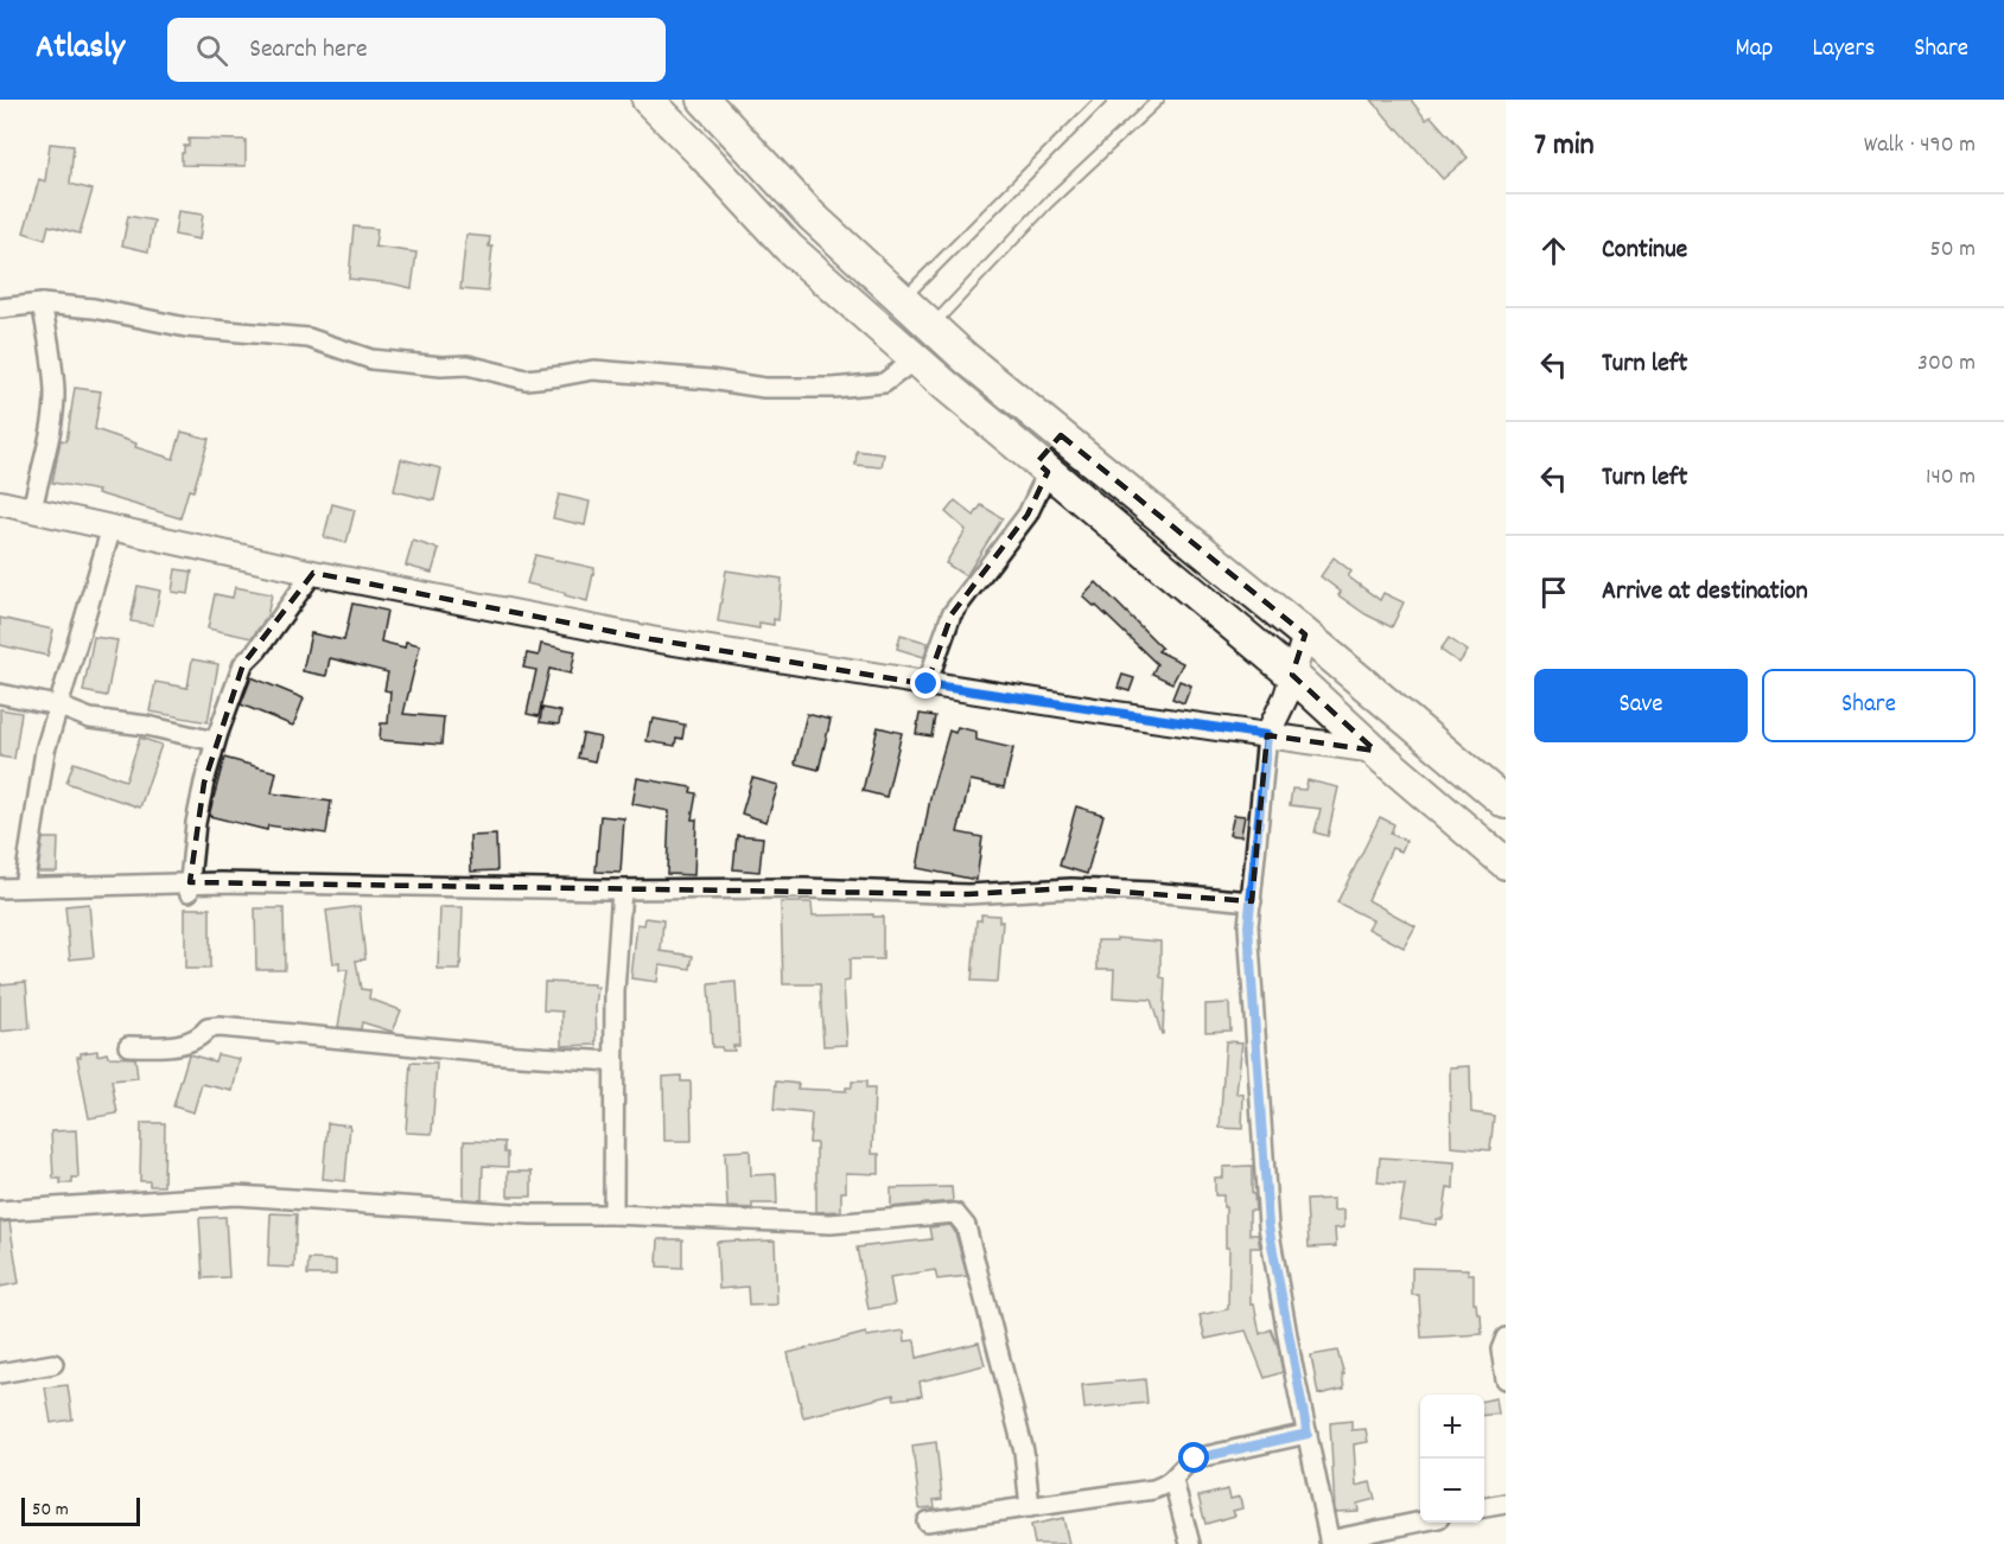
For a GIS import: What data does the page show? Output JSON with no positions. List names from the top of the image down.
{
  "scale_bar": "50 m",
  "page": {
    "header": "Atlasly",
    "search": "Search here",
    "nav": ["Map", "Layers", "Share"],
    "heading": ["7 min", "Walk · 490 m"],
    "list": [
      ["Continue", "50 m"],
      ["Turn left", "300 m"],
      ["Turn left", "140 m"],
      "Arrive at destination"
    ],
    "buttons": ["Save", "Share"],
    "map_buttons": ["+", "−"],
    "scale": "50 m"
  }
}
